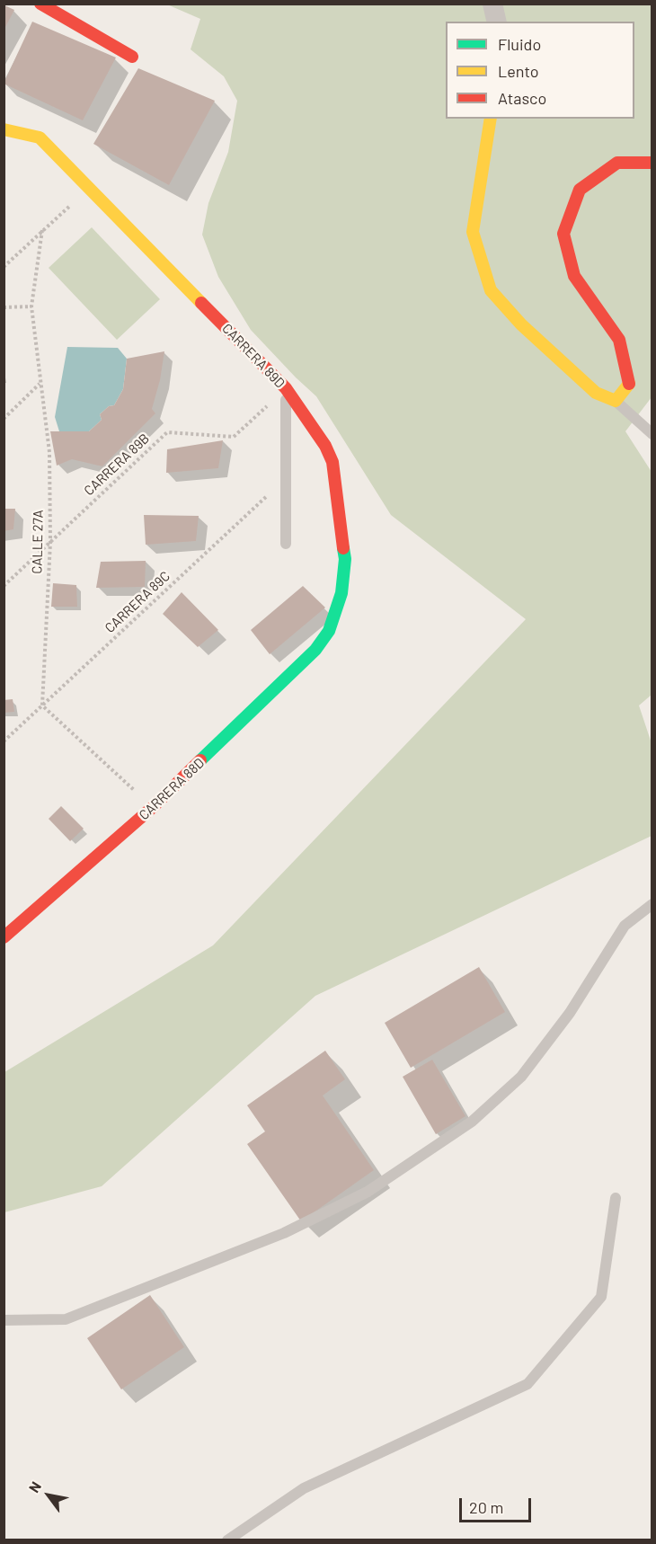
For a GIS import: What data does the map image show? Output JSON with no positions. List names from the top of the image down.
{
  "streets": {
    "street": ["CARRERA 89D", "CARRERA 88D"],
    "path": ["CARRERA 89B", "CALLE 27A", "CARRERA 89C"]
  },
  "crossings": [
    ["CARRERA 89D", "CARRERA 89B"],
    ["CARRERA 89D", "CARRERA 88D"],
    ["CARRERA 89B", "CALLE 27A"],
    ["CALLE 27A", "CARRERA 89C"]
  ],
  "legend": ["Fluido", "Lento", "Atasco"],
  "scale_bar": "20 m",
  "north": "top left"
}
